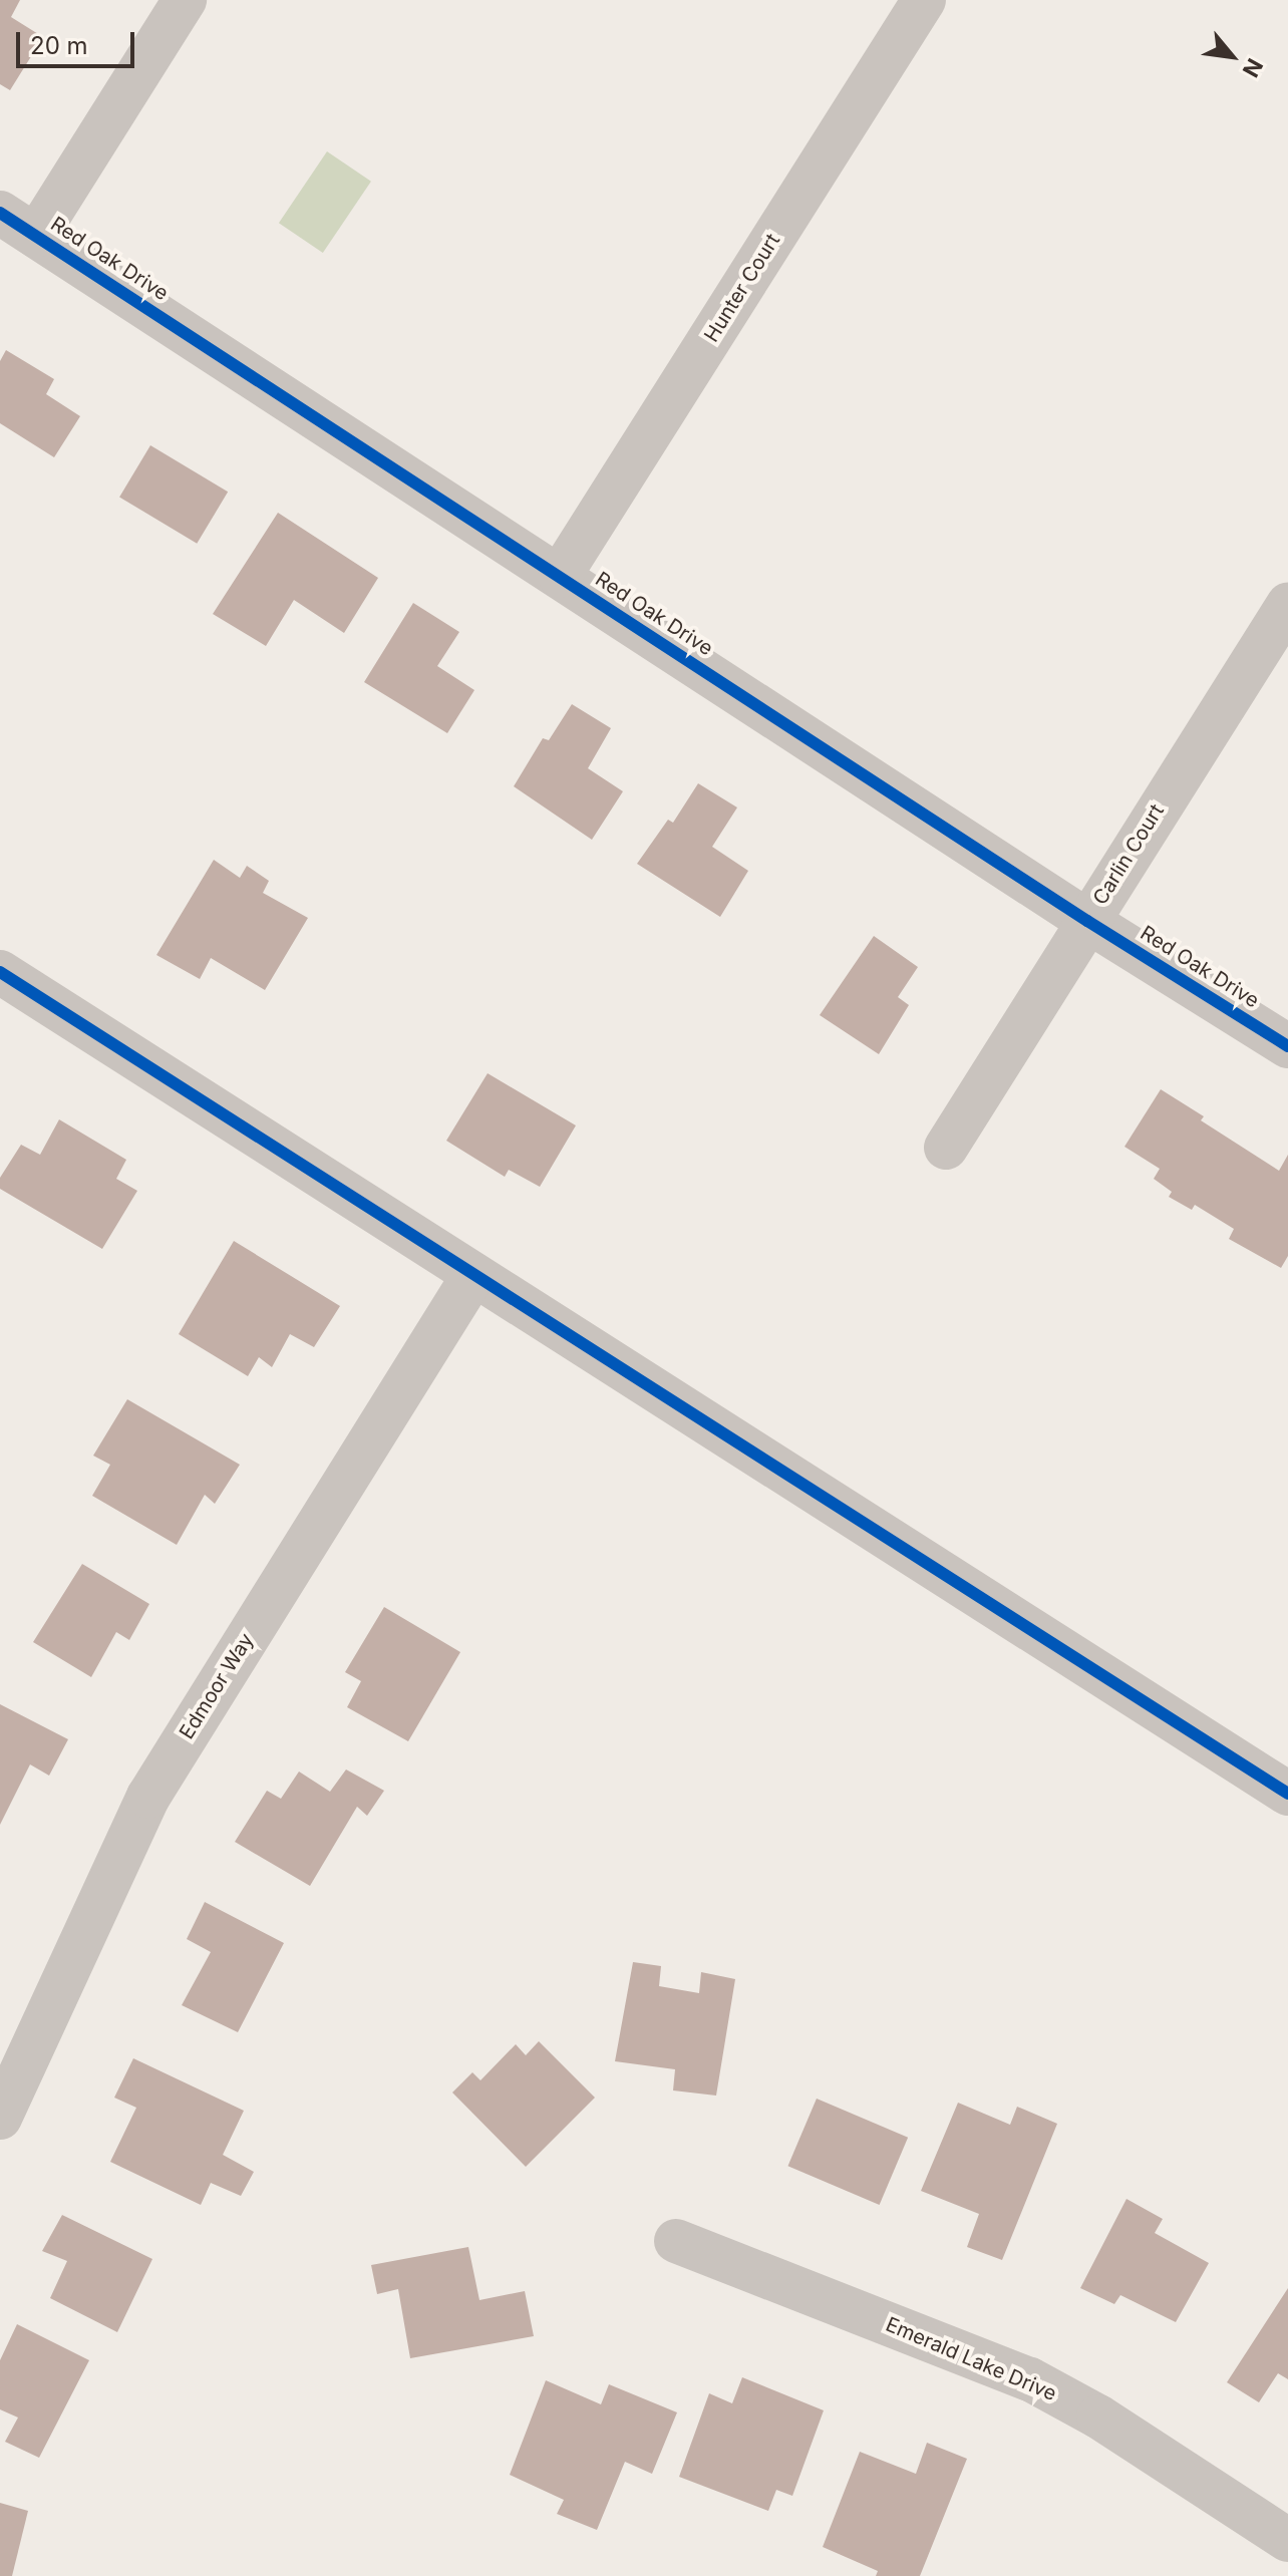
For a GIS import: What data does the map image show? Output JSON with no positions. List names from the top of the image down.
{
  "streets": {
    "street": [
      "Red Oak Drive",
      "Hunter Court",
      "Carlin Court",
      "Edmoor Way",
      "Emerald Lake Drive"
    ]
  },
  "crossings": [
    ["Red Oak Drive", "Hunter Court"],
    ["Red Oak Drive", "Carlin Court"]
  ],
  "scale_bar": "20 m",
  "north": "bottom right"
}
